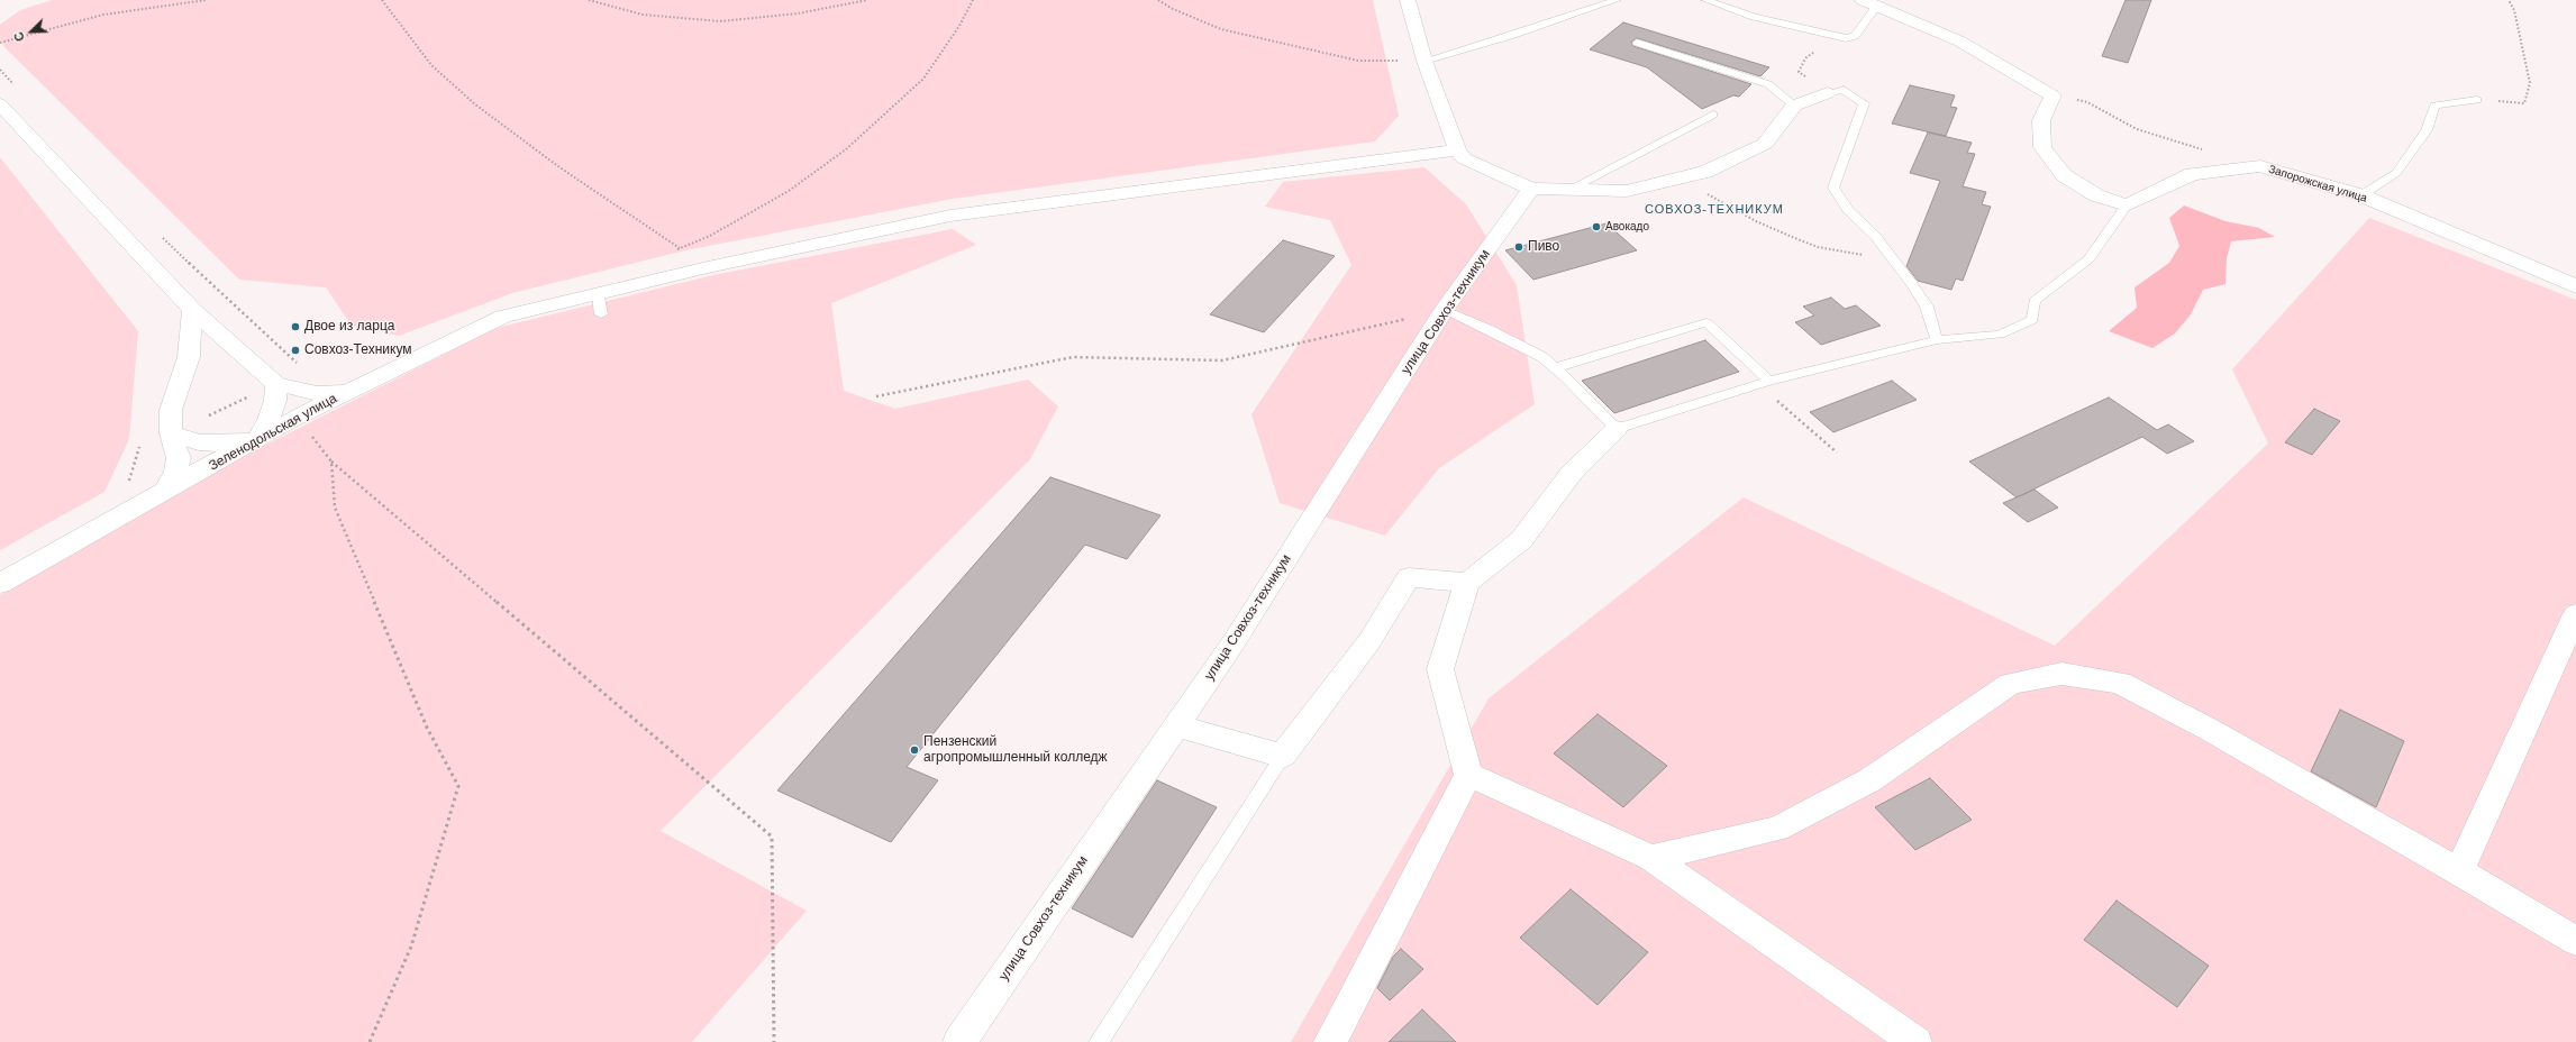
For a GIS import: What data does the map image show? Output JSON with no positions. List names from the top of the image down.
{
  "streets": {
    "street": ["Запорожская улица", "улица Совхоз-техникум", "Зеленодольская улица"]
  },
  "districts": ["СОВХОЗ-ТЕХНИКУМ"],
  "places": [
    "Авокадо",
    "Пиво",
    "Двое из ларца",
    "Совхоз-Техникум",
    "Пензенский агропромышленный колледж"
  ],
  "north": "bottom left"
}
